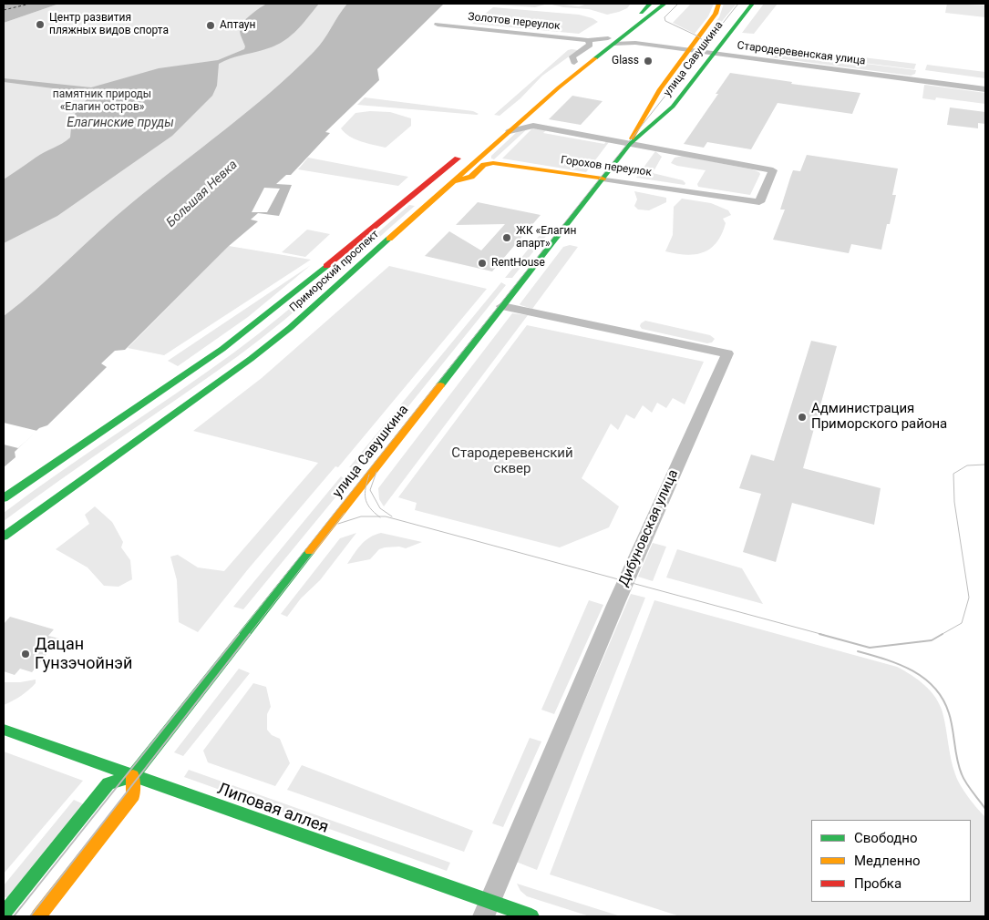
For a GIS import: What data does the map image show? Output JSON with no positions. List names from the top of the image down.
{
  "streets": {
    "main road": [
      "улица Савушкина",
      "Горохов переулок",
      "Приморский проспект",
      "Липовая аллея"
    ],
    "street": ["Золотов переулок", "Стародеревенская улица", "Дибуновская улица"]
  },
  "crossings": [
    ["Золотов переулок", "Стародеревенская улица"],
    ["Золотов переулок", "Приморский проспект"],
    ["Стародеревенская улица", "улица Савушкина"],
    ["Стародеревенская улица", "Приморский проспект"],
    ["улица Савушкина", "Горохов переулок"],
    ["улица Савушкина", "Дибуновская улица"],
    ["улица Савушкина", "Липовая аллея"],
    ["Горохов переулок", "Приморский проспект"],
    ["Дибуновская улица", "Липовая аллея"]
  ],
  "water": ["Елагинские пруды", "Большая Невка"],
  "parks": ["памятник природы «Елагин остров»", "Стародеревенский сквер"],
  "places": [
    "Центр развития пляжных видов спорта",
    "Аптаун",
    "Glass",
    "ЖК «Елагин апарт»",
    "RentHouse",
    "Администрация Приморского района",
    "Дацан Гунзэчойнэй"
  ],
  "legend": ["Свободно", "Медленно", "Пробка"]
}
